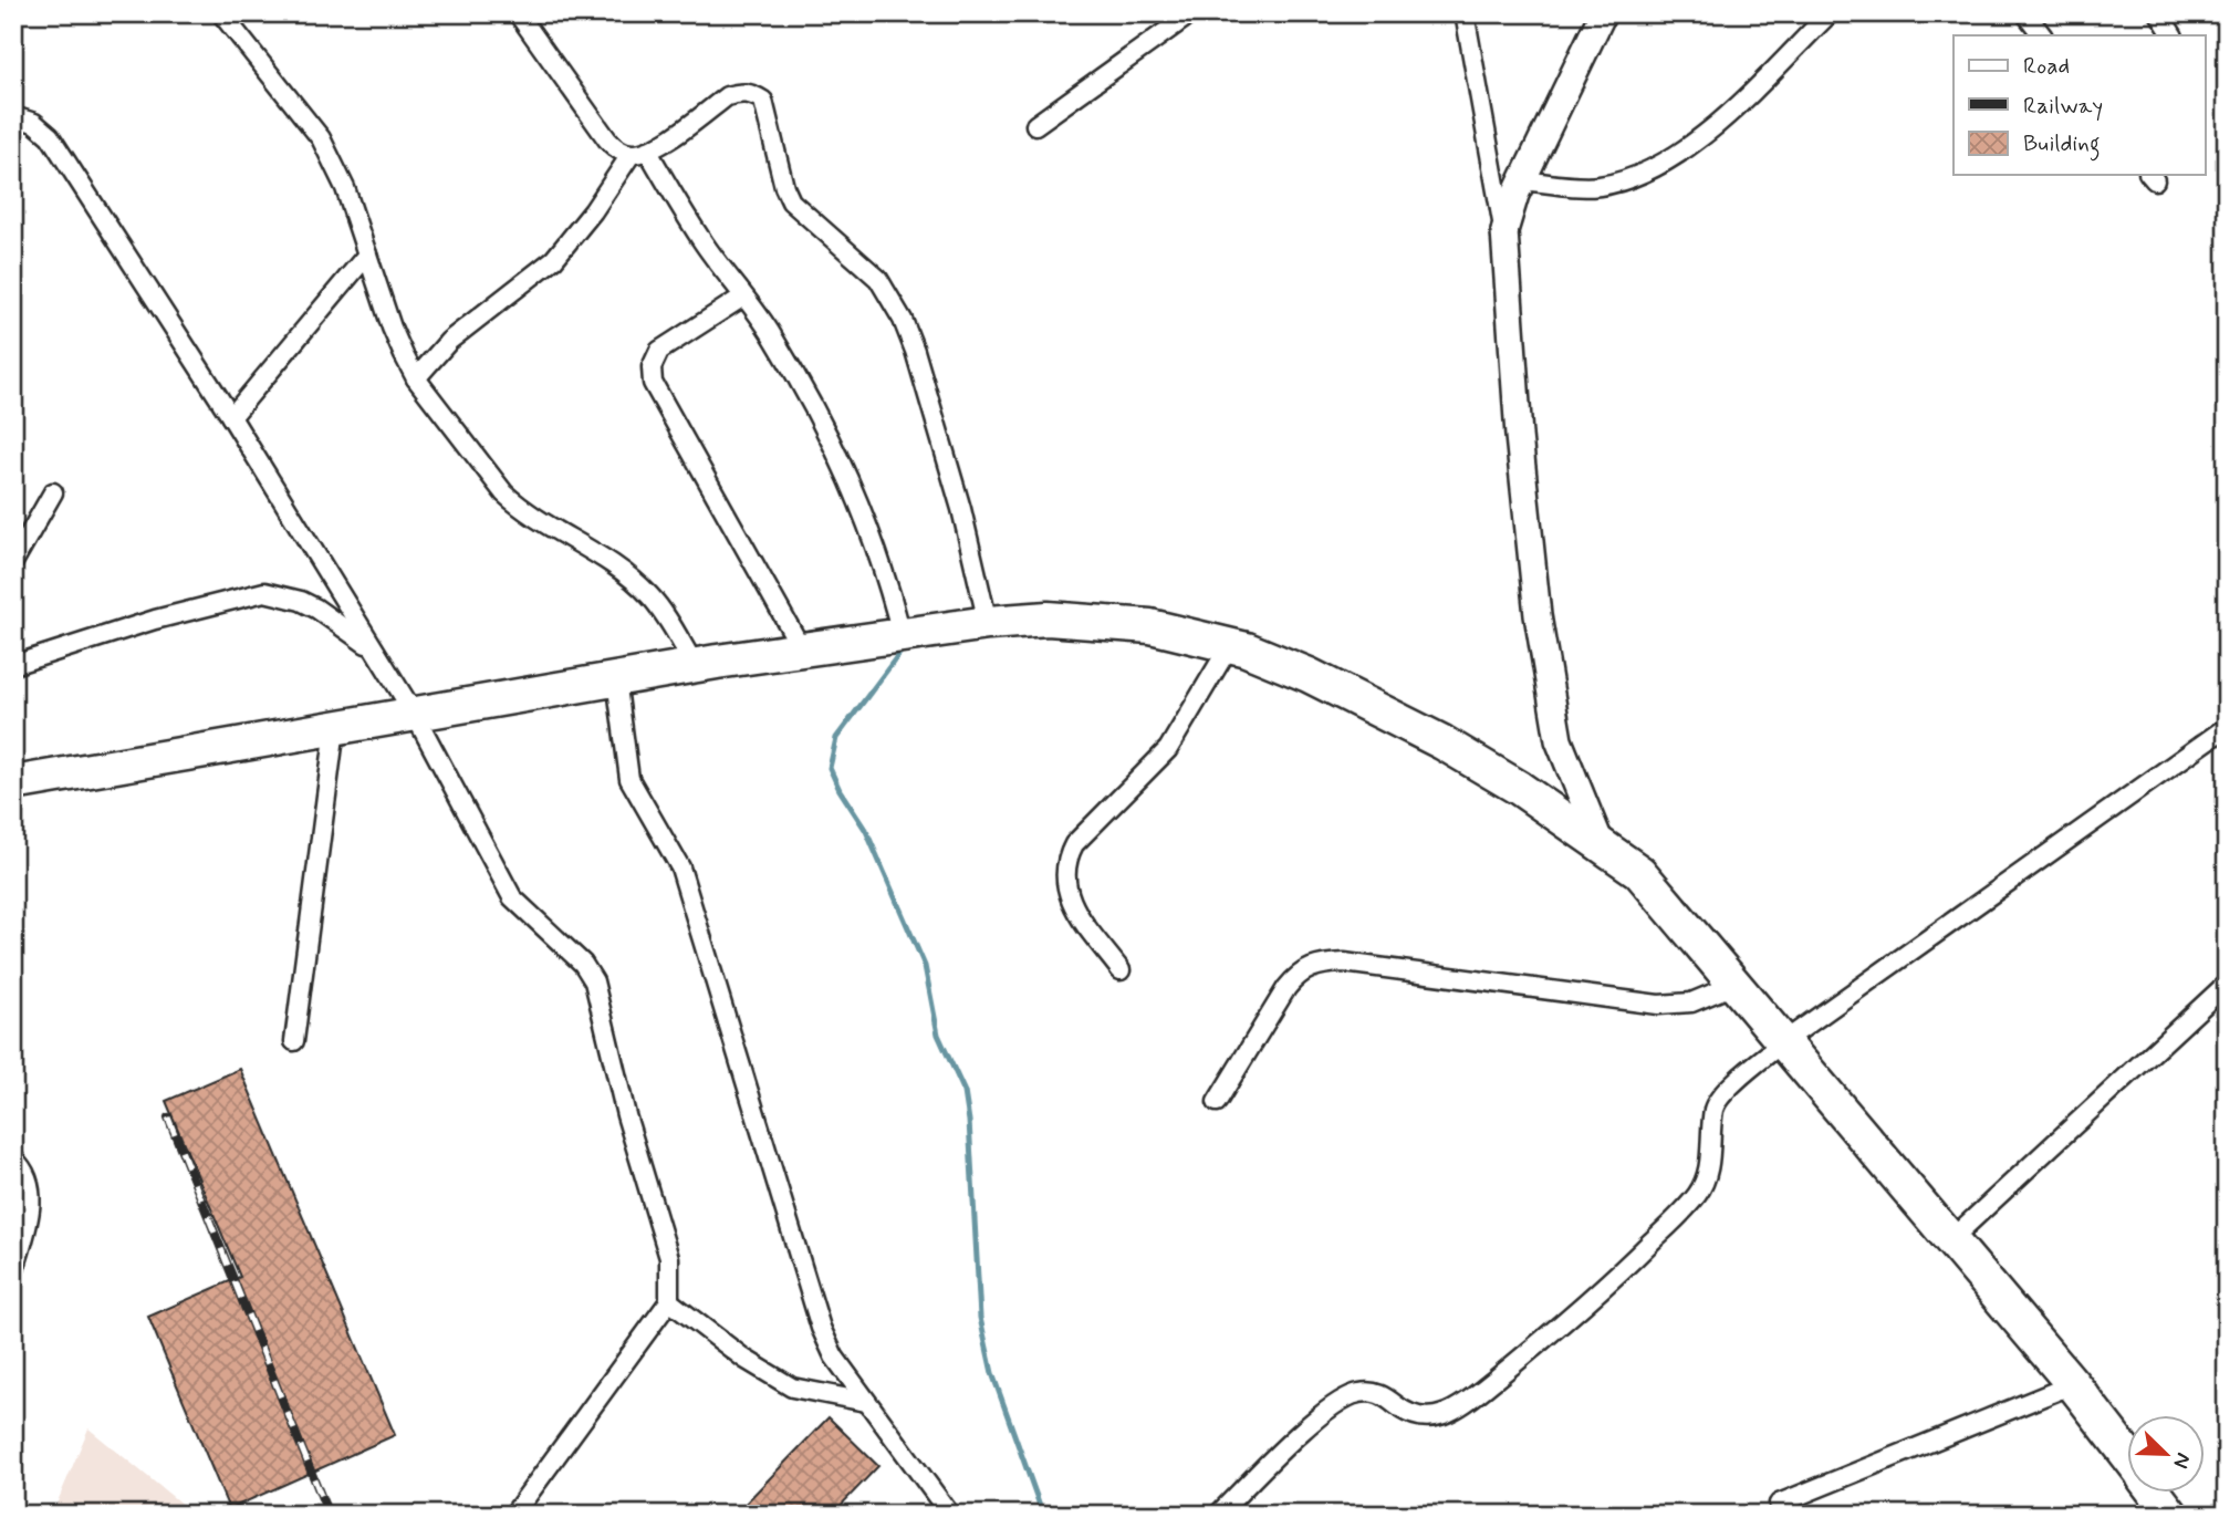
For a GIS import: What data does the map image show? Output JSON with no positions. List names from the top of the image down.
{
  "legend": ["Road", "Railway", "Building"],
  "north": "bottom right"
}
